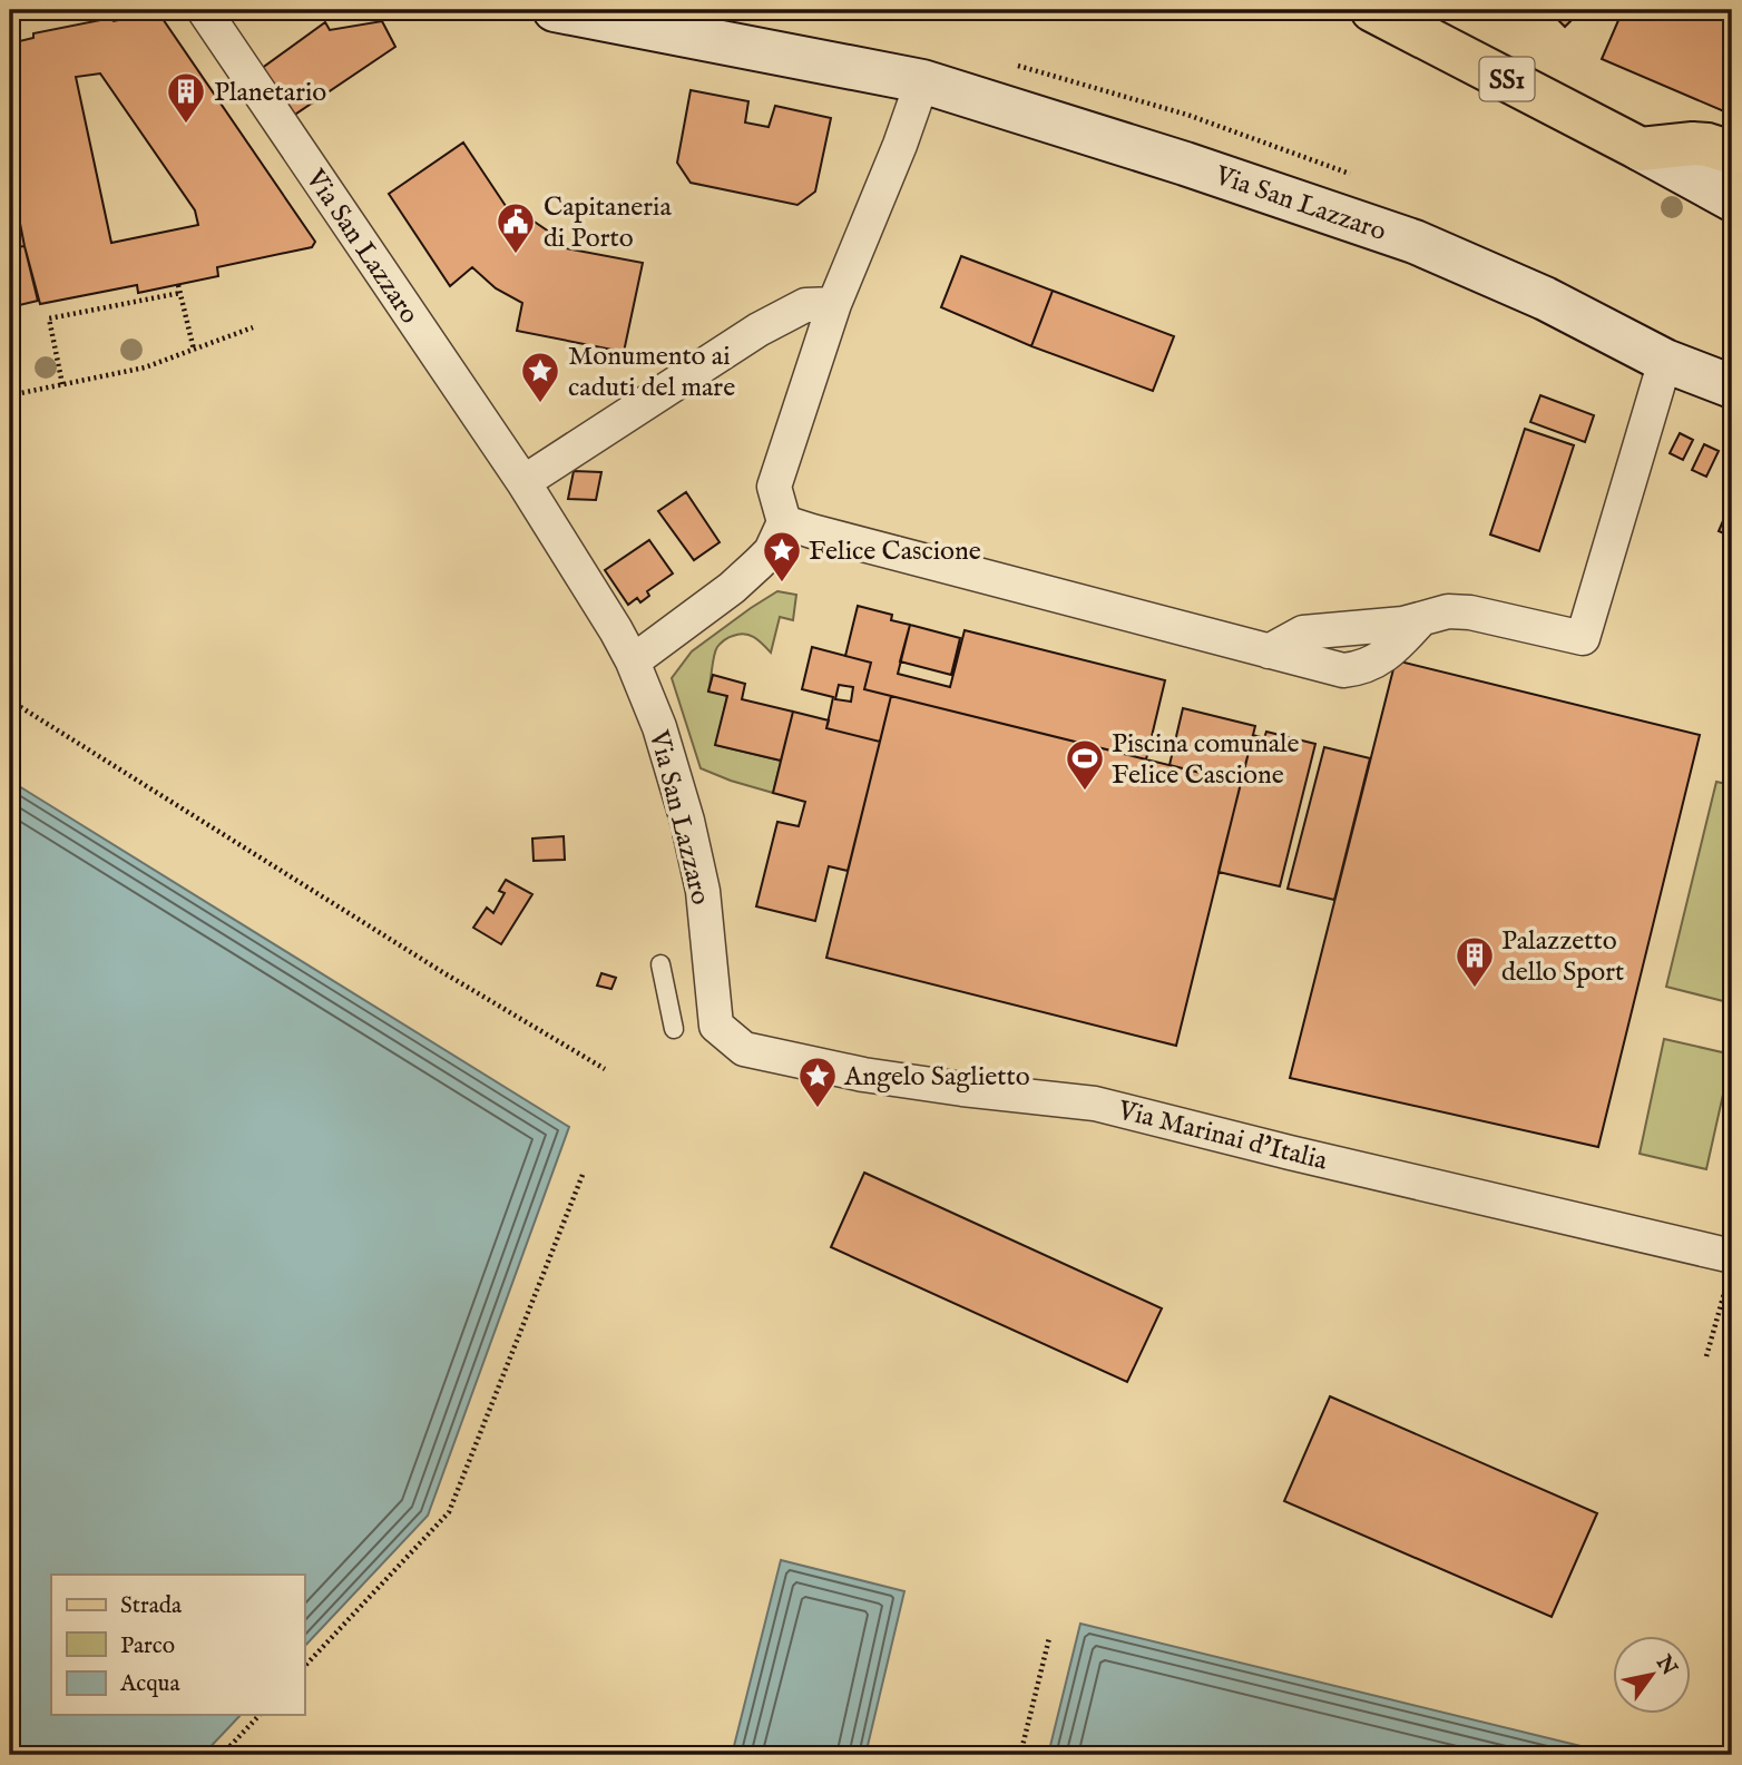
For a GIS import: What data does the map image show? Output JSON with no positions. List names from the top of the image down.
{
  "streets": {
    "main road": ["SS1"],
    "street": ["Via San Lazzaro", "Via Marinai d'Italia"]
  },
  "crossings": [
    ["Via San Lazzaro", "Via Marinai d'Italia"]
  ],
  "places": {
    "building": ["Planetario", "Palazzetto dello Sport"],
    "public building": ["Capitaneria di Porto"],
    "place": ["Monumento ai caduti del mare", "Felice Cascione", "Angelo Saglietto"],
    "sports": ["Piscina comunale Felice Cascione"]
  },
  "legend": ["Strada", "Parco", "Acqua"],
  "north": "top right"
}
